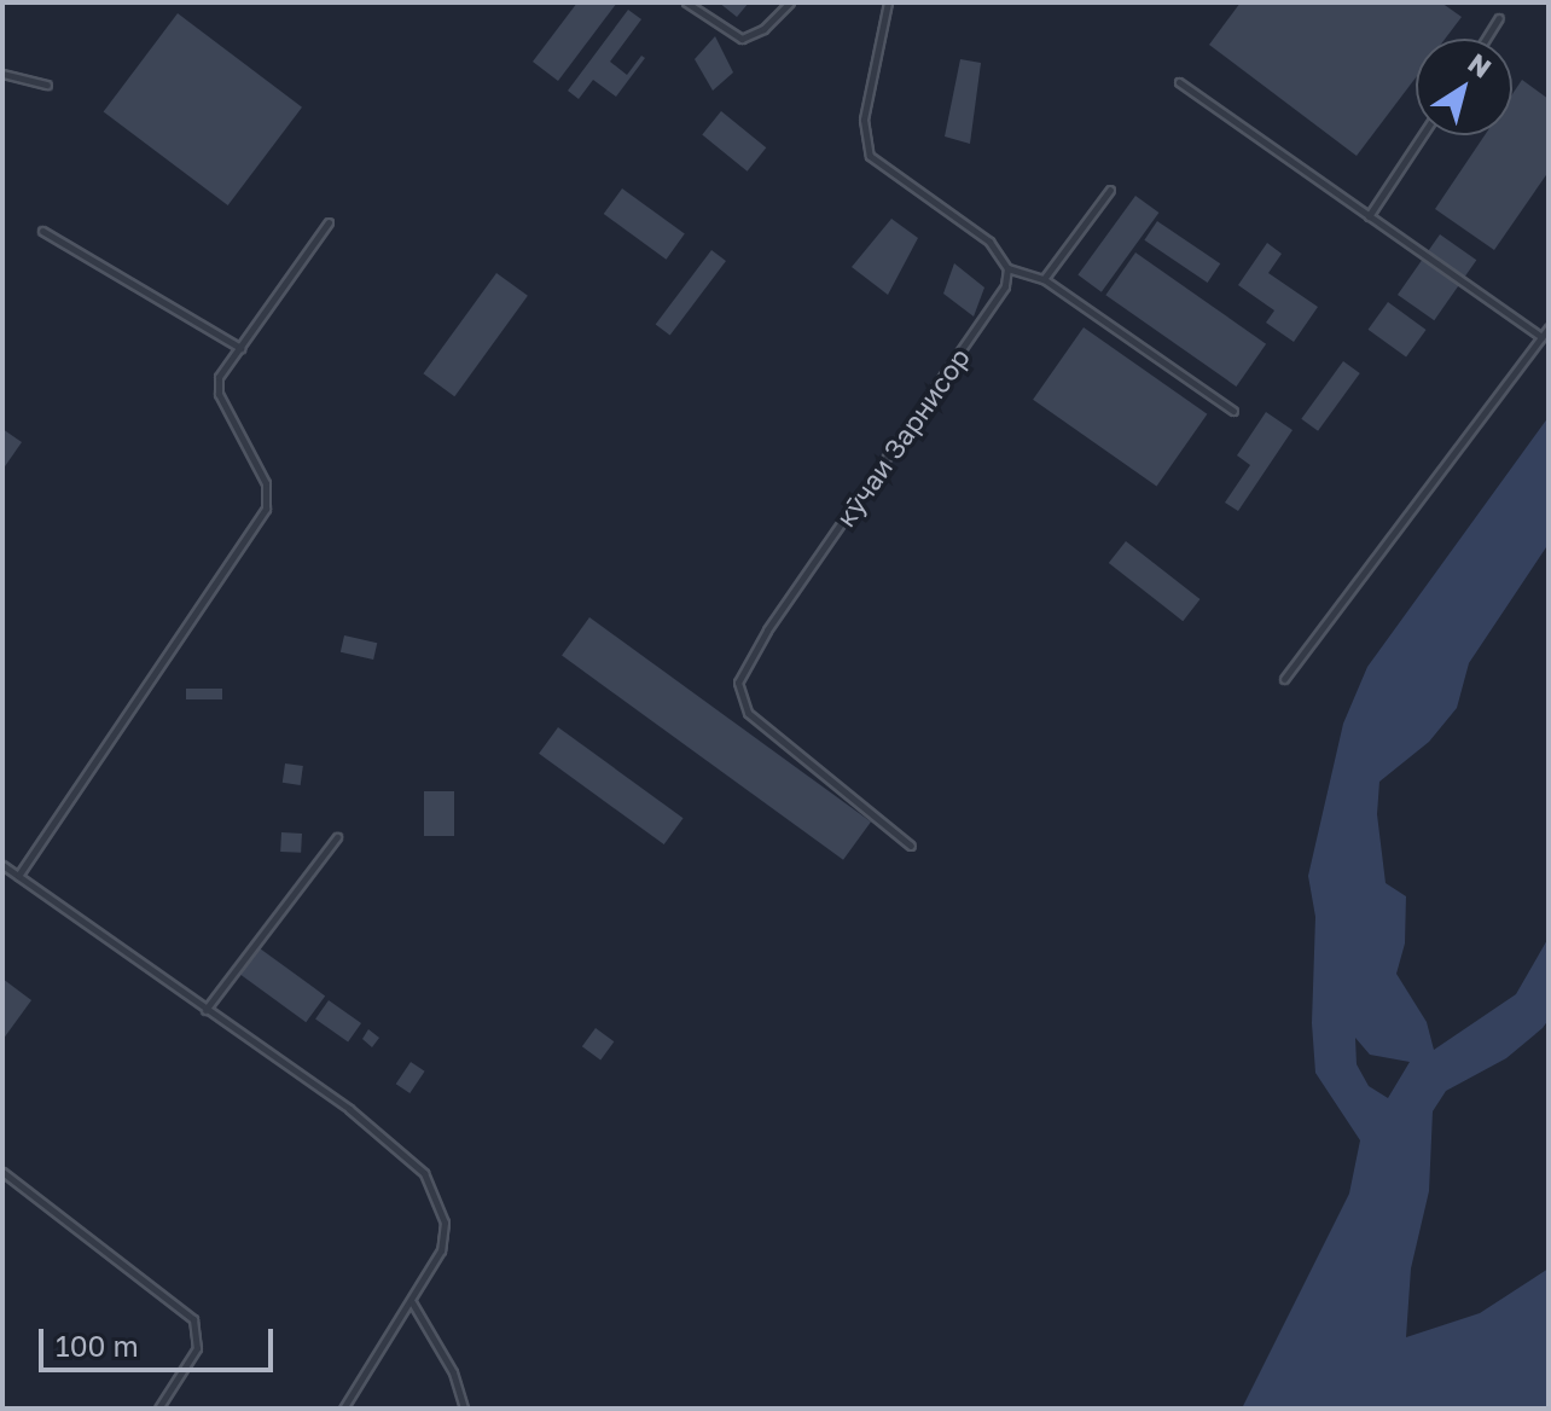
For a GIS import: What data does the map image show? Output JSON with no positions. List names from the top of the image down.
{
  "streets": {
    "lane": ["кӯчаи Зарнисор"]
  },
  "scale_bar": "100 m",
  "north": "top right"
}
